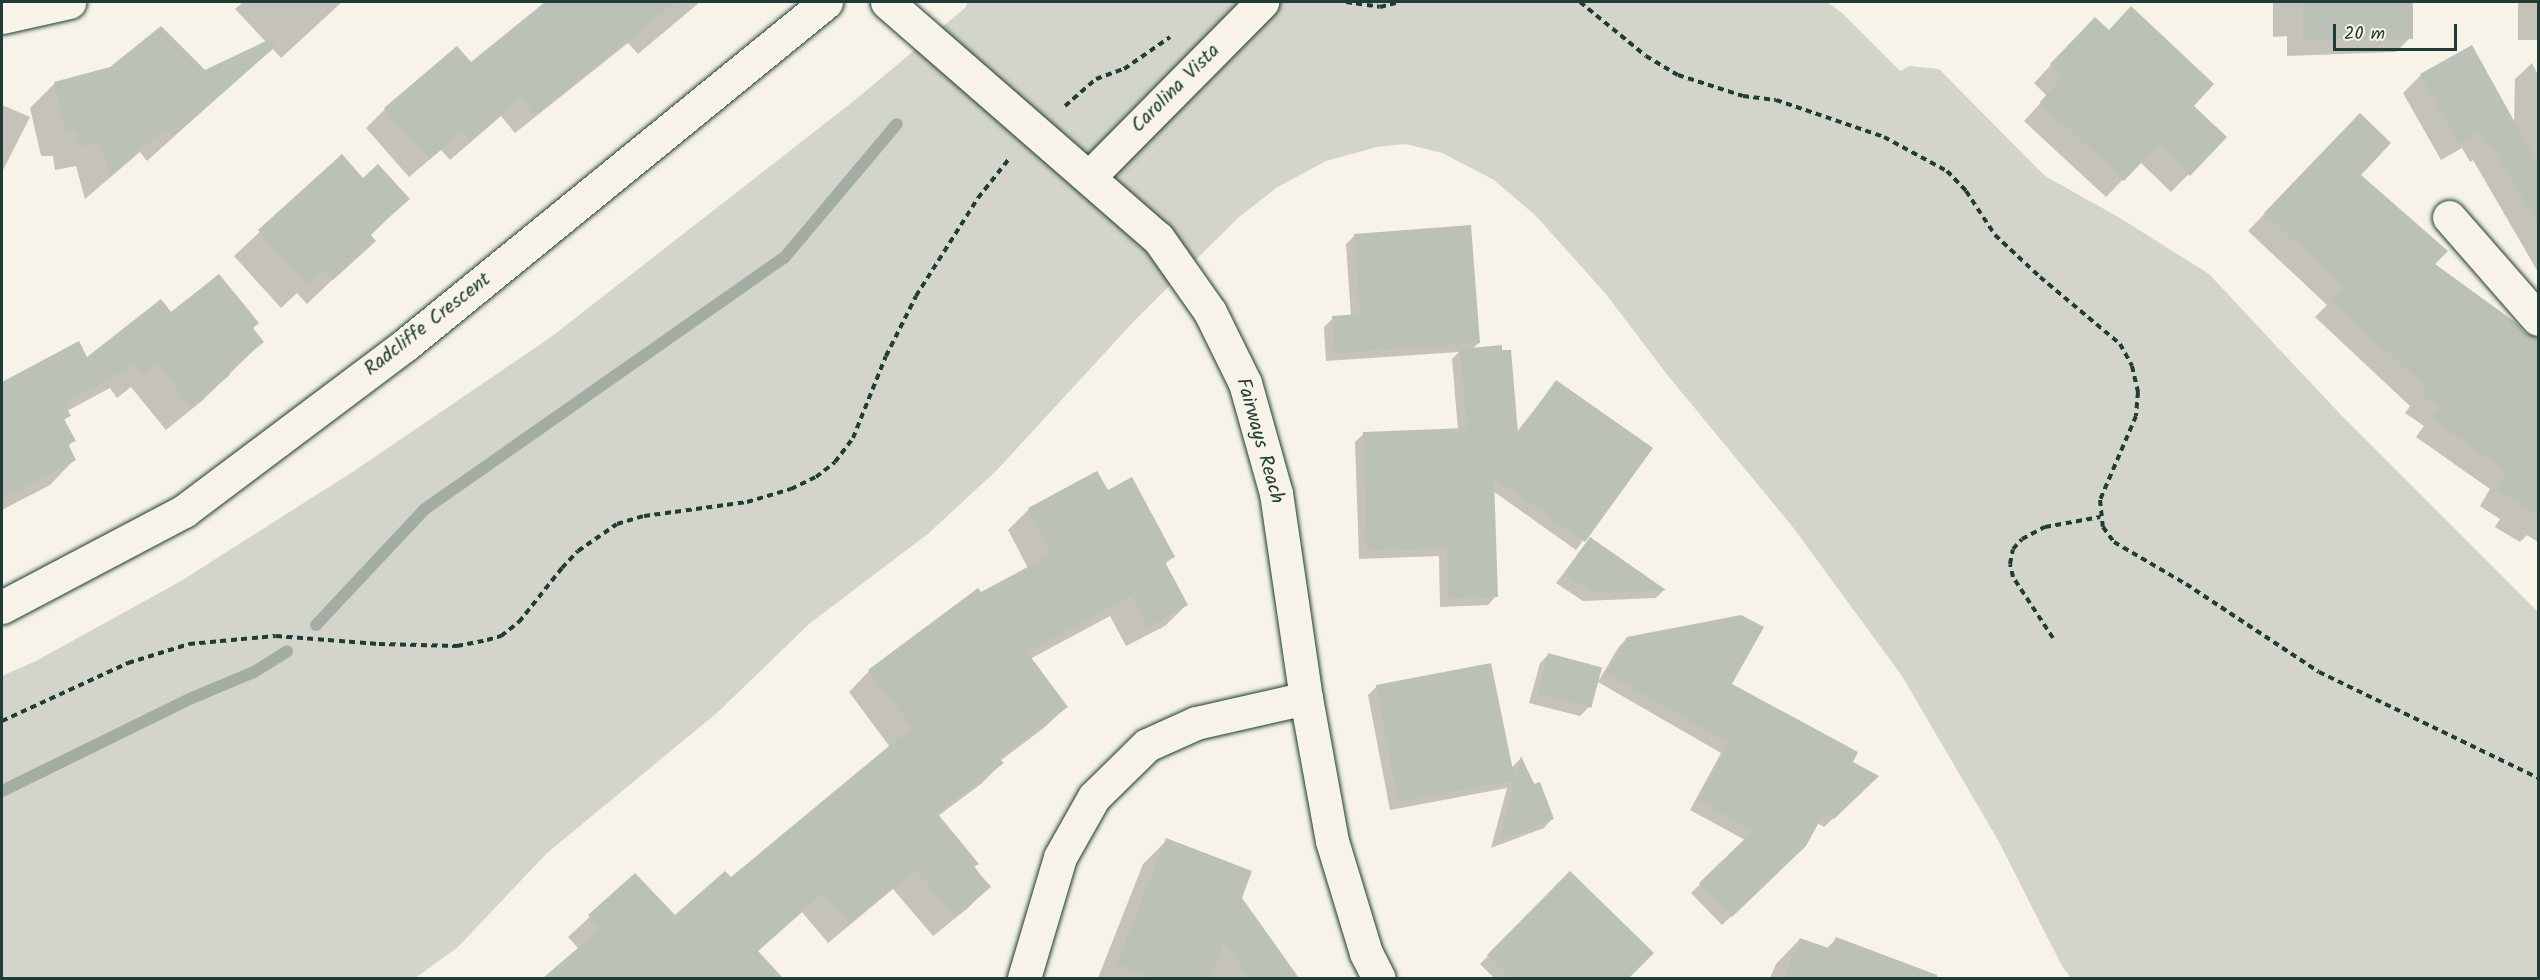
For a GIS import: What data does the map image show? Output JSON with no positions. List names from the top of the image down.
{
  "streets": {
    "street": ["Carolina Vista", "Radcliffe Crescent", "Fairways Reach"]
  },
  "crossings": [
    ["Carolina Vista", "Fairways Reach"]
  ],
  "scale_bar": "20 m"
}
